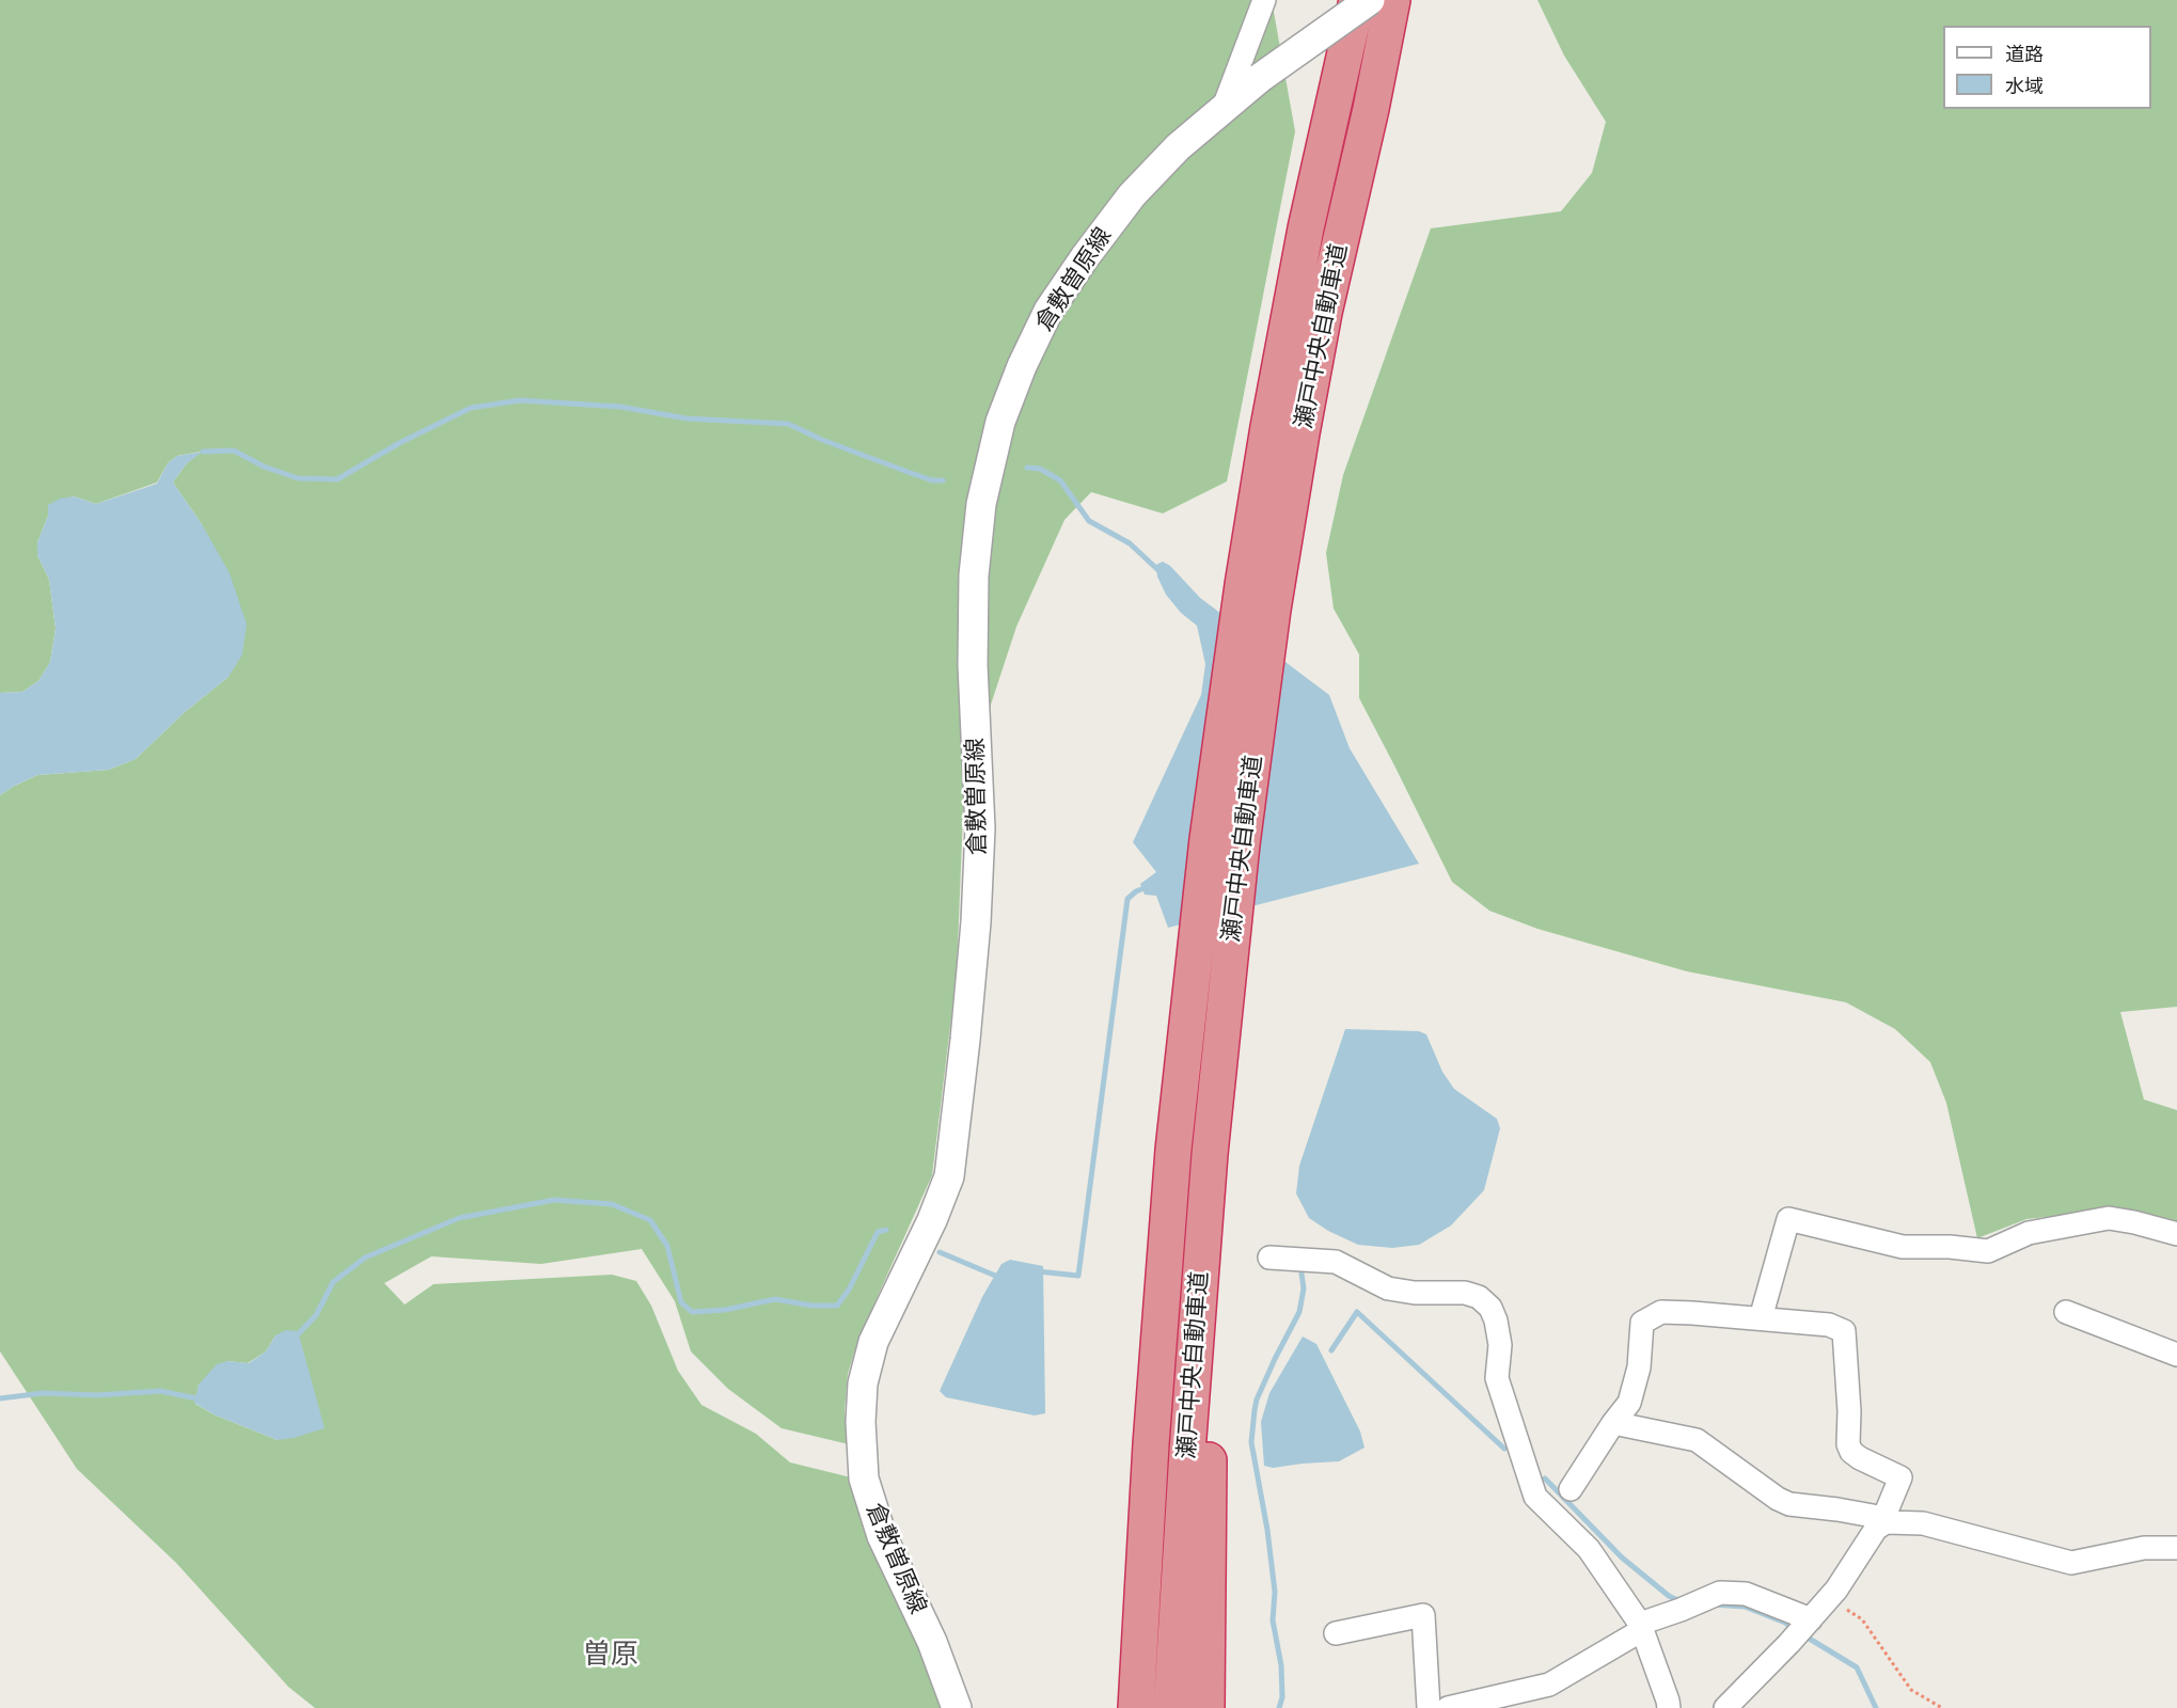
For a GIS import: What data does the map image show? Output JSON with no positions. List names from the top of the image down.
{
  "streets": {
    "highway": ["瀬戸中央自動車道"],
    "street": ["倉敷曽原線"]
  },
  "districts": ["曽原"],
  "legend": ["道路", "水域"]
}
